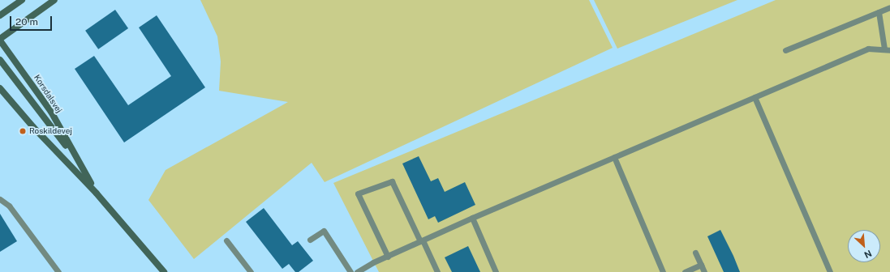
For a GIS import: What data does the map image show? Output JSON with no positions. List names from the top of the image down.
{
  "streets": {
    "street": ["Korsdalsvej"]
  },
  "places": ["Roskildevej"],
  "scale_bar": "20 m",
  "north": "bottom right"
}
